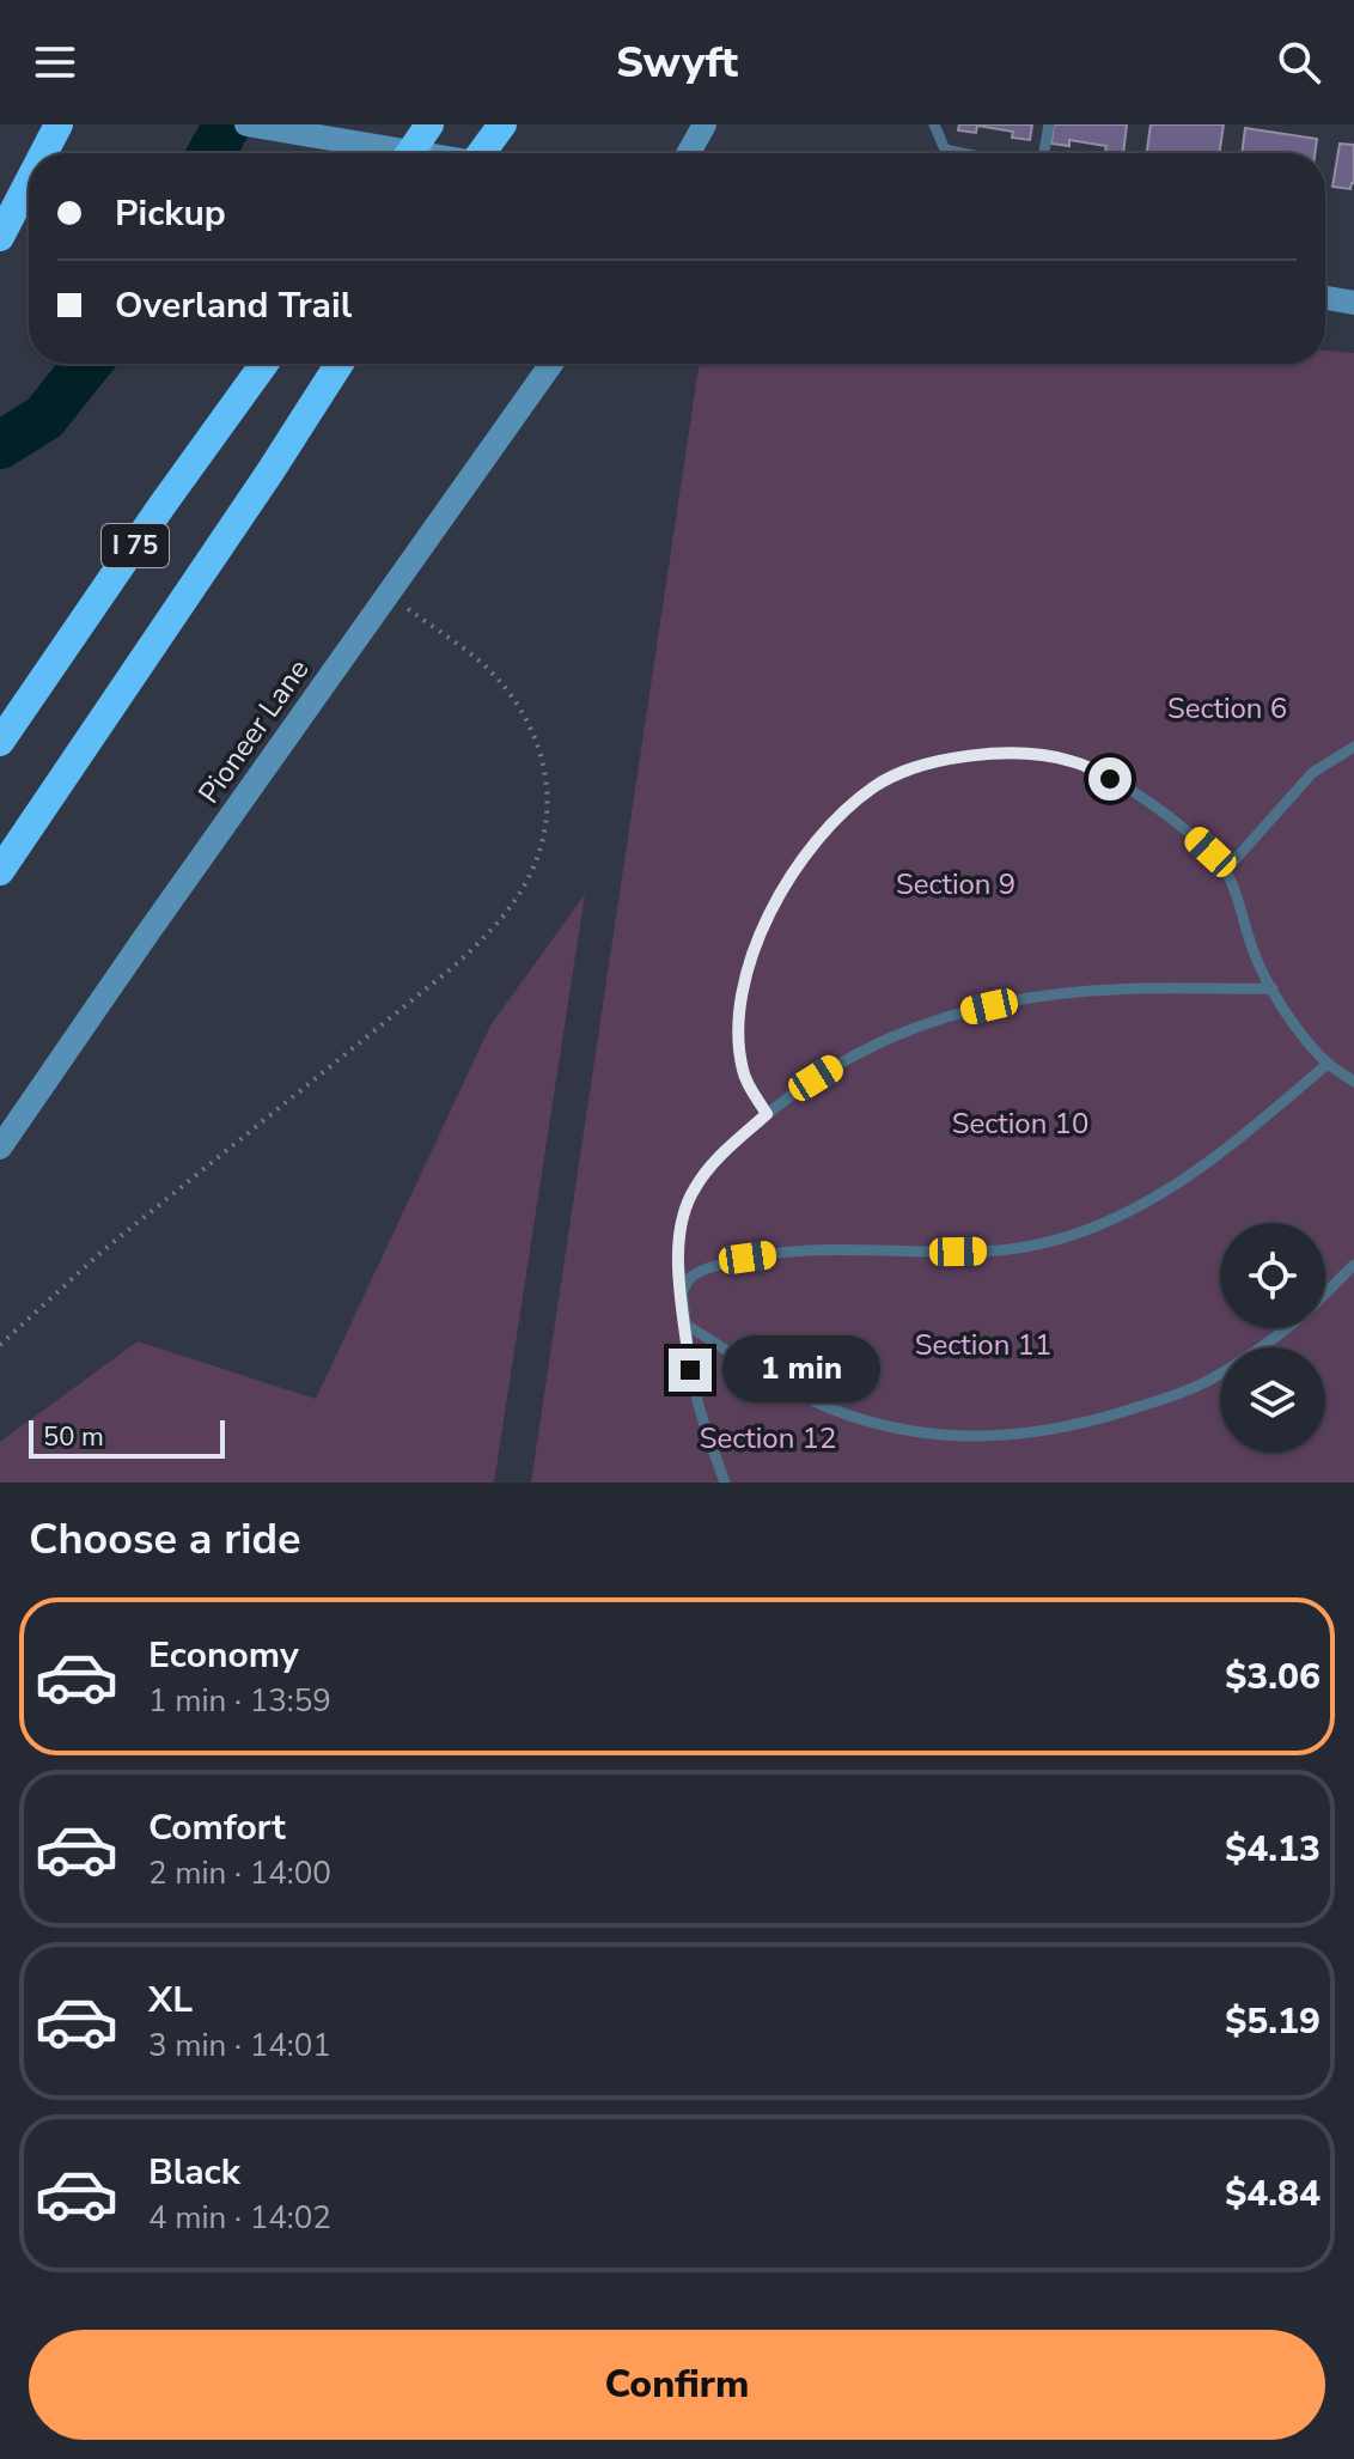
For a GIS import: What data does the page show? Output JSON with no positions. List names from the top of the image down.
{
  "streets": {
    "highway": ["I 75"],
    "street": ["Pioneer Lane"]
  },
  "parks": [
    "Section 6",
    "Section 9",
    "Section 10",
    "Section 11",
    "Section 12"
  ],
  "scale_bar": "50 m",
  "page": {
    "header": "Swyft",
    "banner": ["Pickup", "Overland Trail"],
    "bubble": "1 min",
    "scale": "50 m",
    "heading": "Choose a ride",
    "list": [
      {
        "name": "Economy",
        "note": "1 min · 13:59",
        "value": "$3.06"
      },
      {
        "name": "Comfort",
        "note": "2 min · 14:00",
        "value": "$4.13"
      },
      {
        "name": "XL",
        "note": "3 min · 14:01",
        "value": "$5.19"
      },
      {
        "name": "Black",
        "note": "4 min · 14:02",
        "value": "$4.84"
      }
    ],
    "buttons": "Confirm"
  }
}
